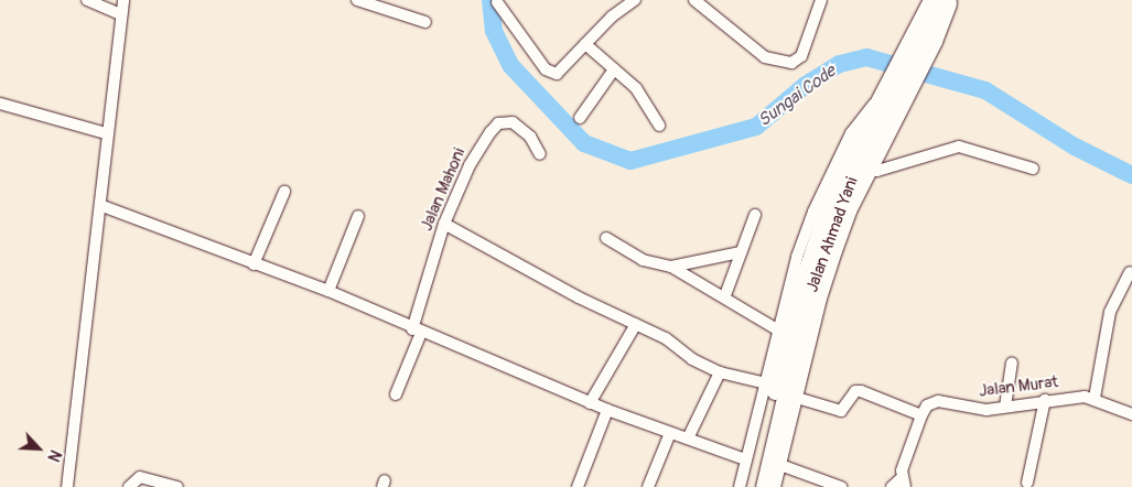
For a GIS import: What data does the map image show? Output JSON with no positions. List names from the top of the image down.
{
  "streets": {
    "highway": ["Jalan Ahmad Yani"],
    "street": ["Jalan Mahoni", "Jalan Murat"]
  },
  "water": ["Sungai Code"],
  "north": "bottom right"
}
